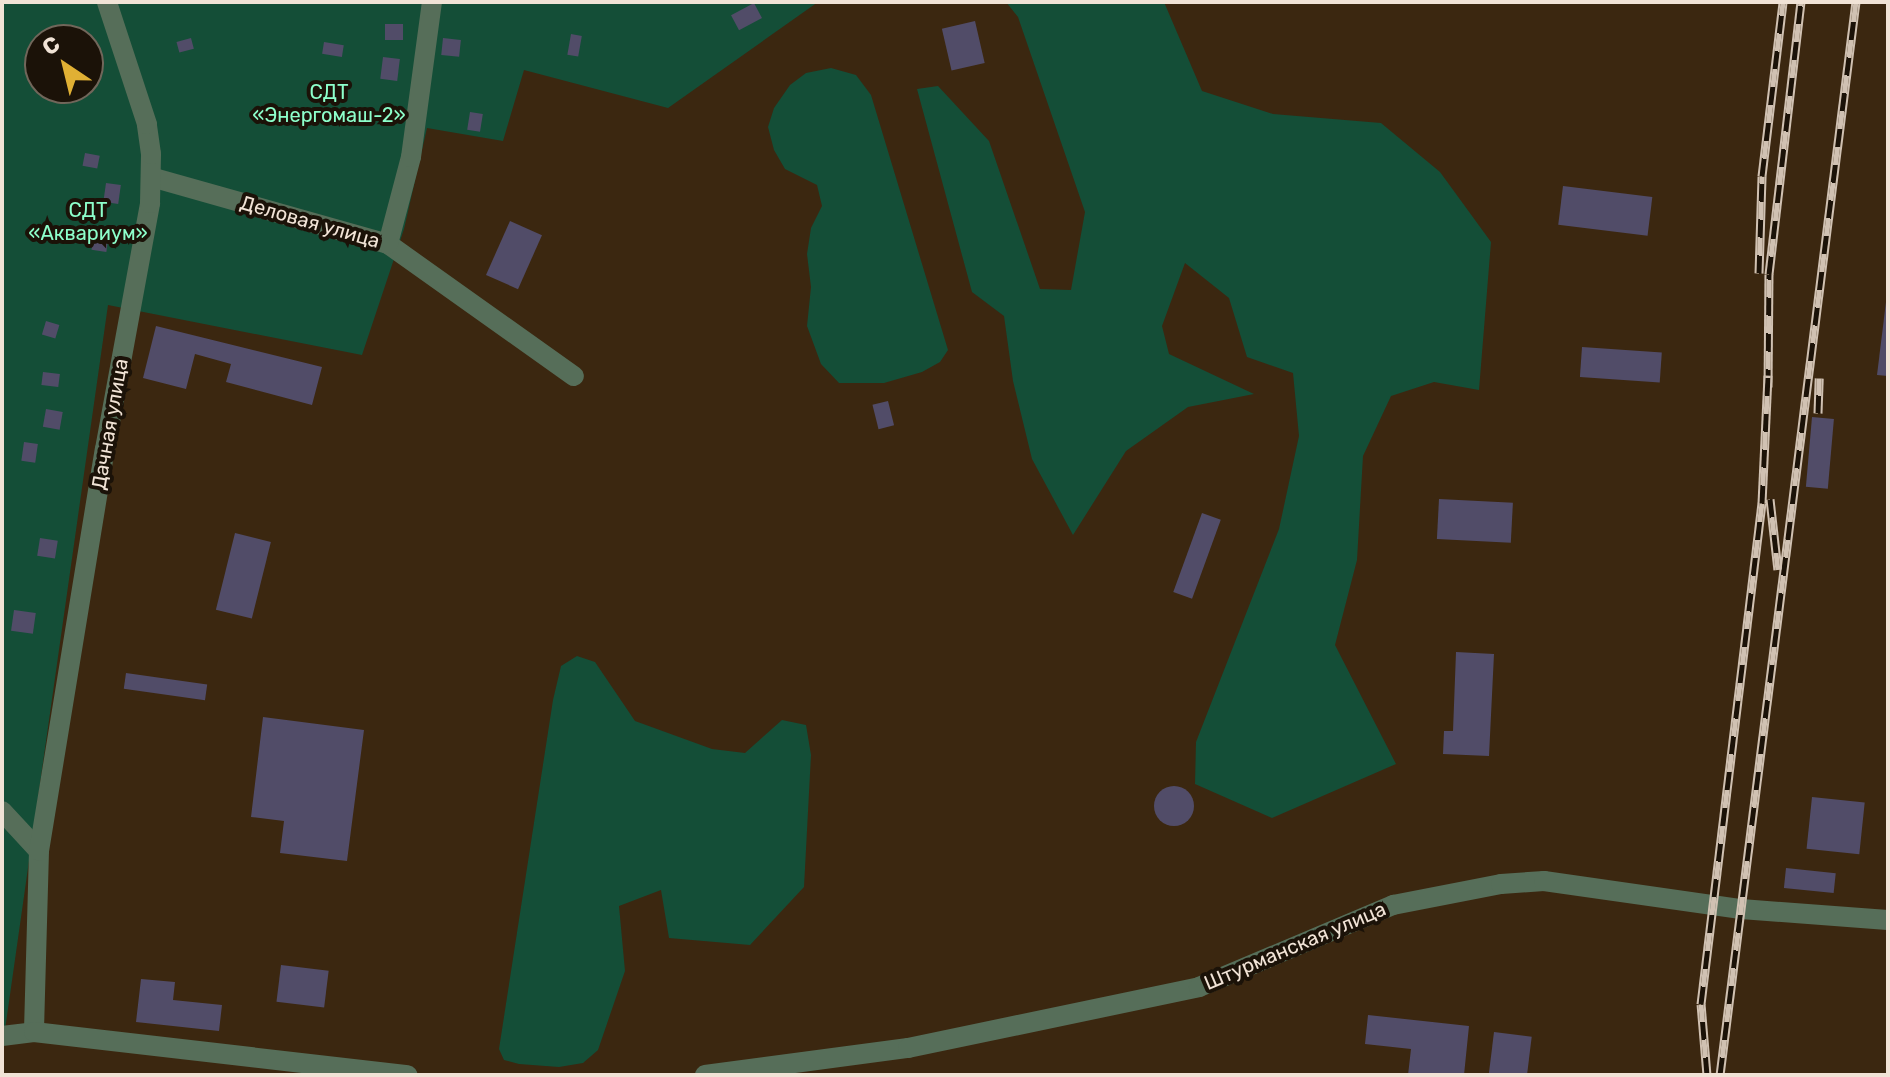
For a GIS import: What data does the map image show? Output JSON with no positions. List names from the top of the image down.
{
  "streets": {
    "street": ["Деловая улица", "Дачная улица", "Штурманская улица"]
  },
  "crossings": [
    ["Деловая улица", "Дачная улица"]
  ],
  "parks": ["СДТ «Энергомаш-2»", "СДТ «Аквариум»"],
  "north": "top left"
}
